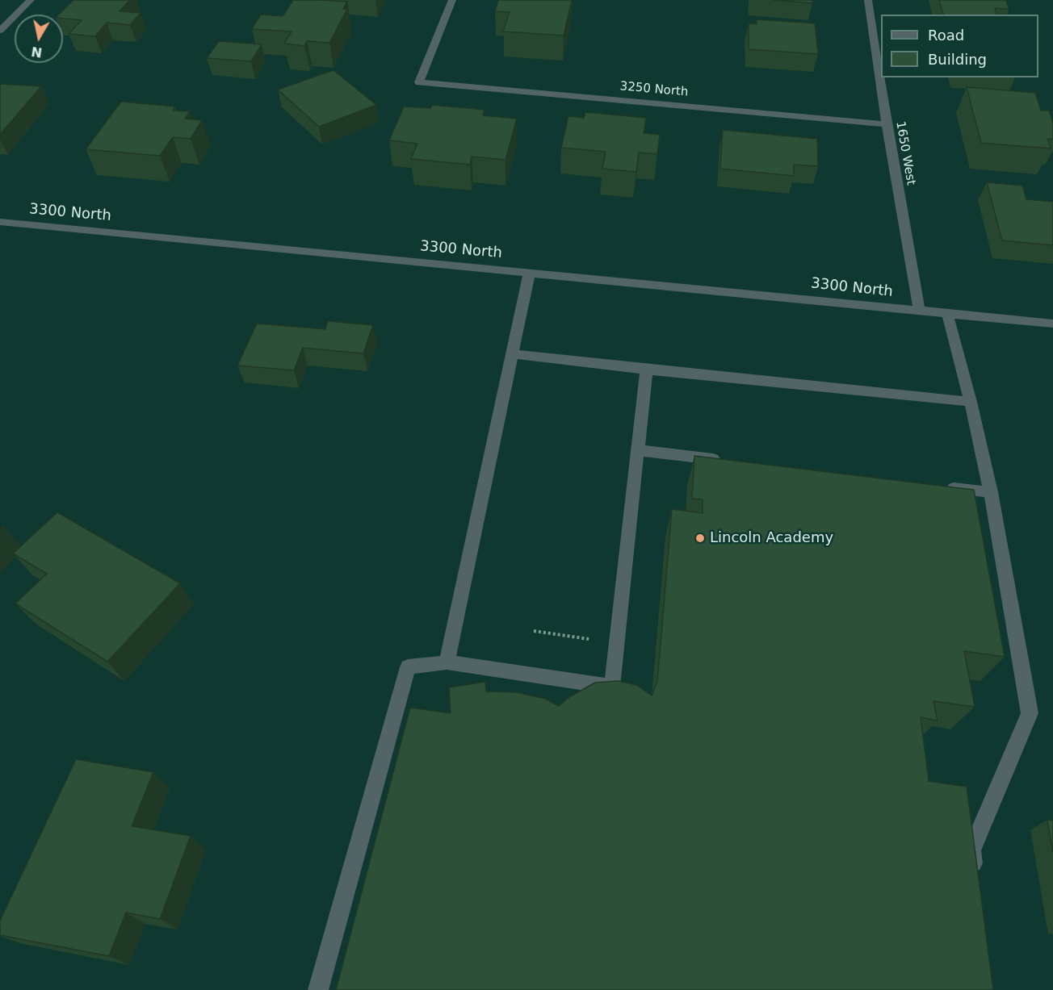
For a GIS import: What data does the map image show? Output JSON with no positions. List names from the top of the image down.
{
  "streets": {
    "street": ["3250 North", "1650 West", "3300 North"]
  },
  "crossings": [
    ["3250 North", "1650 West"],
    ["1650 West", "3300 North"]
  ],
  "places": ["Lincoln Academy"],
  "legend": ["Road", "Building"],
  "north": "bottom"
}
